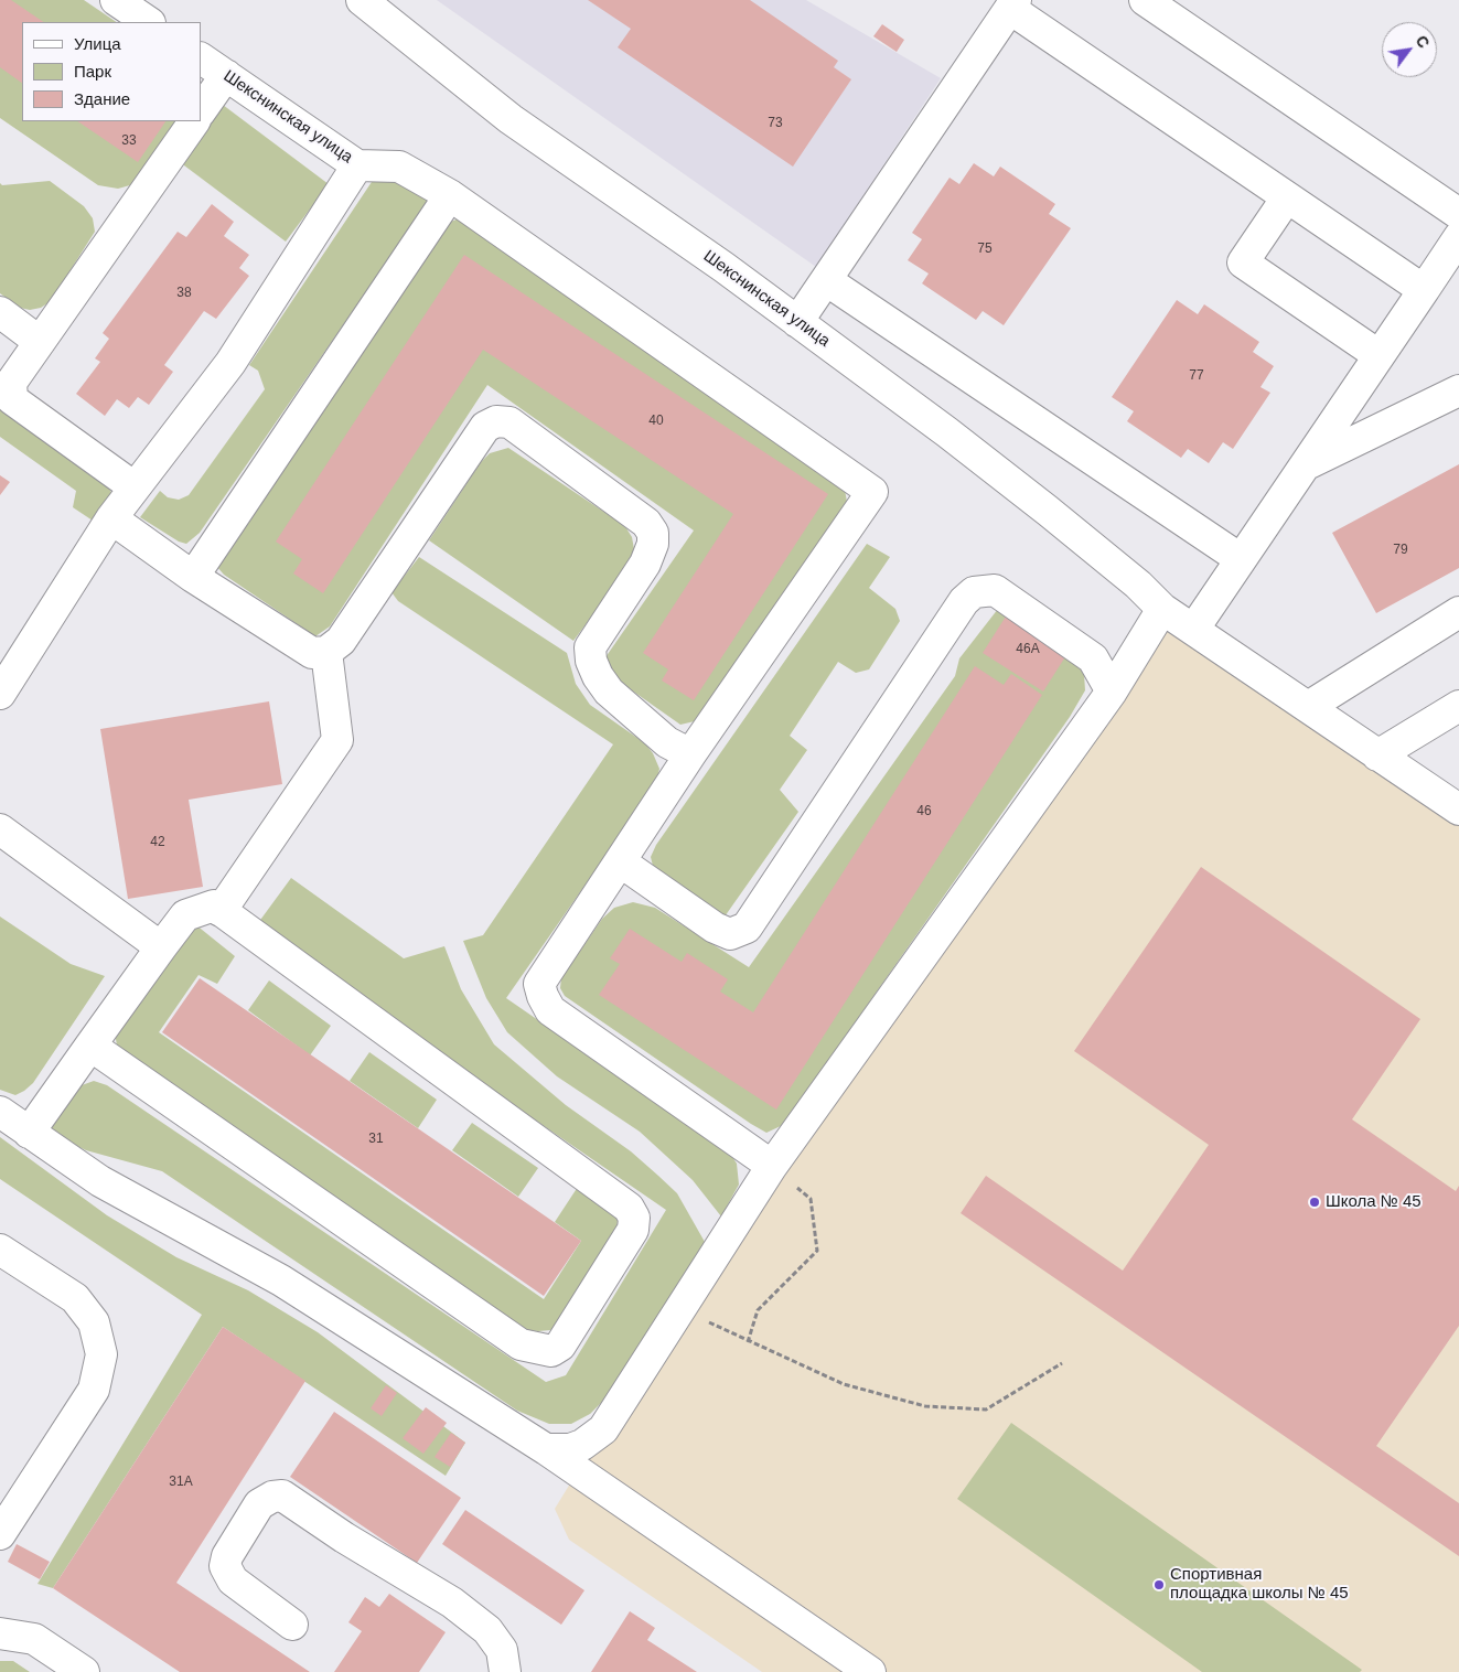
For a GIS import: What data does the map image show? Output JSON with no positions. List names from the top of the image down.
{
  "streets": {
    "street": ["Шекснинская улица"]
  },
  "places": ["Школа № 45", "Спортивная площадка школы № 45"],
  "house_numbers": [
    "73",
    "33",
    "75",
    "38",
    "77",
    "40",
    "79",
    "46А",
    "46",
    "42",
    "31",
    "31А"
  ],
  "legend": ["Улица", "Парк", "Здание"],
  "north": "top right"
}
